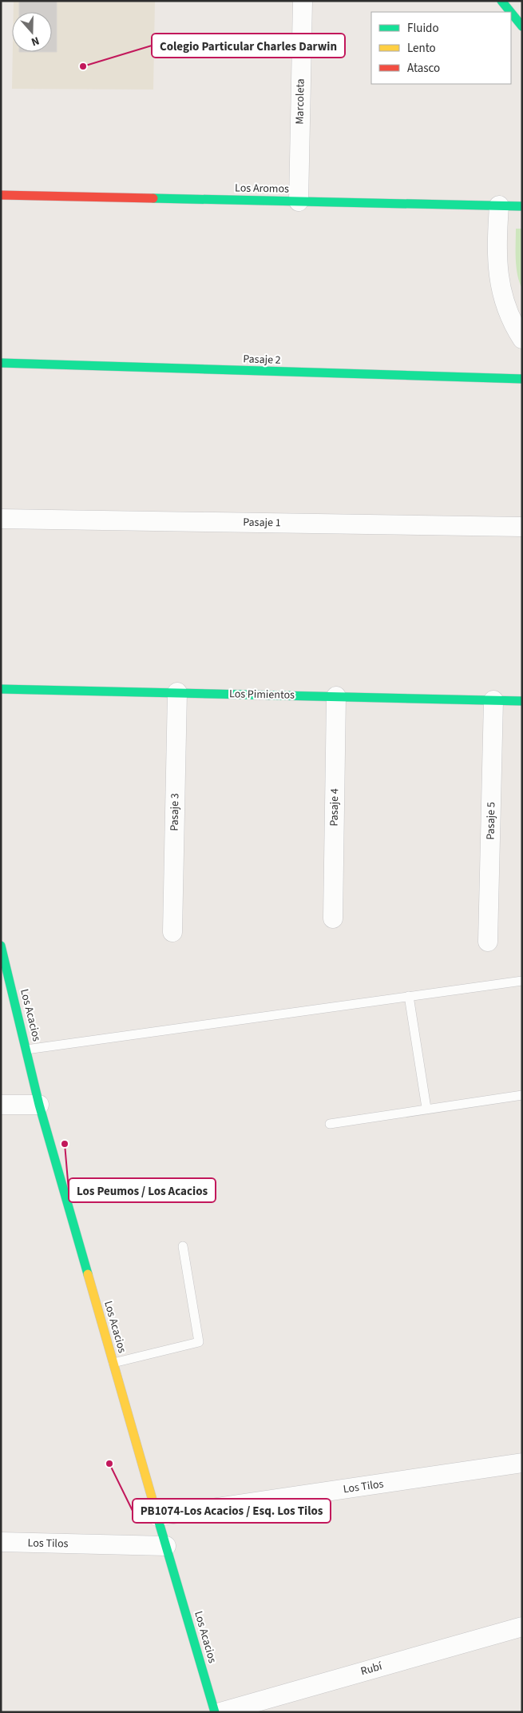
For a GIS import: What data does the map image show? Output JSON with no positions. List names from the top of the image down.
{
  "streets": {
    "street": [
      "Marcoleta",
      "Los Aromos",
      "Pasaje 2",
      "Pasaje 1",
      "Los Pimientos",
      "Pasaje 4",
      "Pasaje 3",
      "Pasaje 5",
      "Los Acacios",
      "Los Tilos",
      "Rubí"
    ]
  },
  "crossings": [
    ["Marcoleta", "Los Aromos"],
    ["Los Pimientos", "Pasaje 4"],
    ["Los Pimientos", "Pasaje 3"],
    ["Los Pimientos", "Pasaje 5"],
    ["Los Acacios", "Los Tilos"]
  ],
  "places": ["Colegio Particular Charles Darwin", "Los Peumos / Los Acacios", "PB1074-Los Acacios / Esq. Los Tilos"],
  "legend": ["Fluido", "Lento", "Atasco"],
  "north": "bottom"
}
